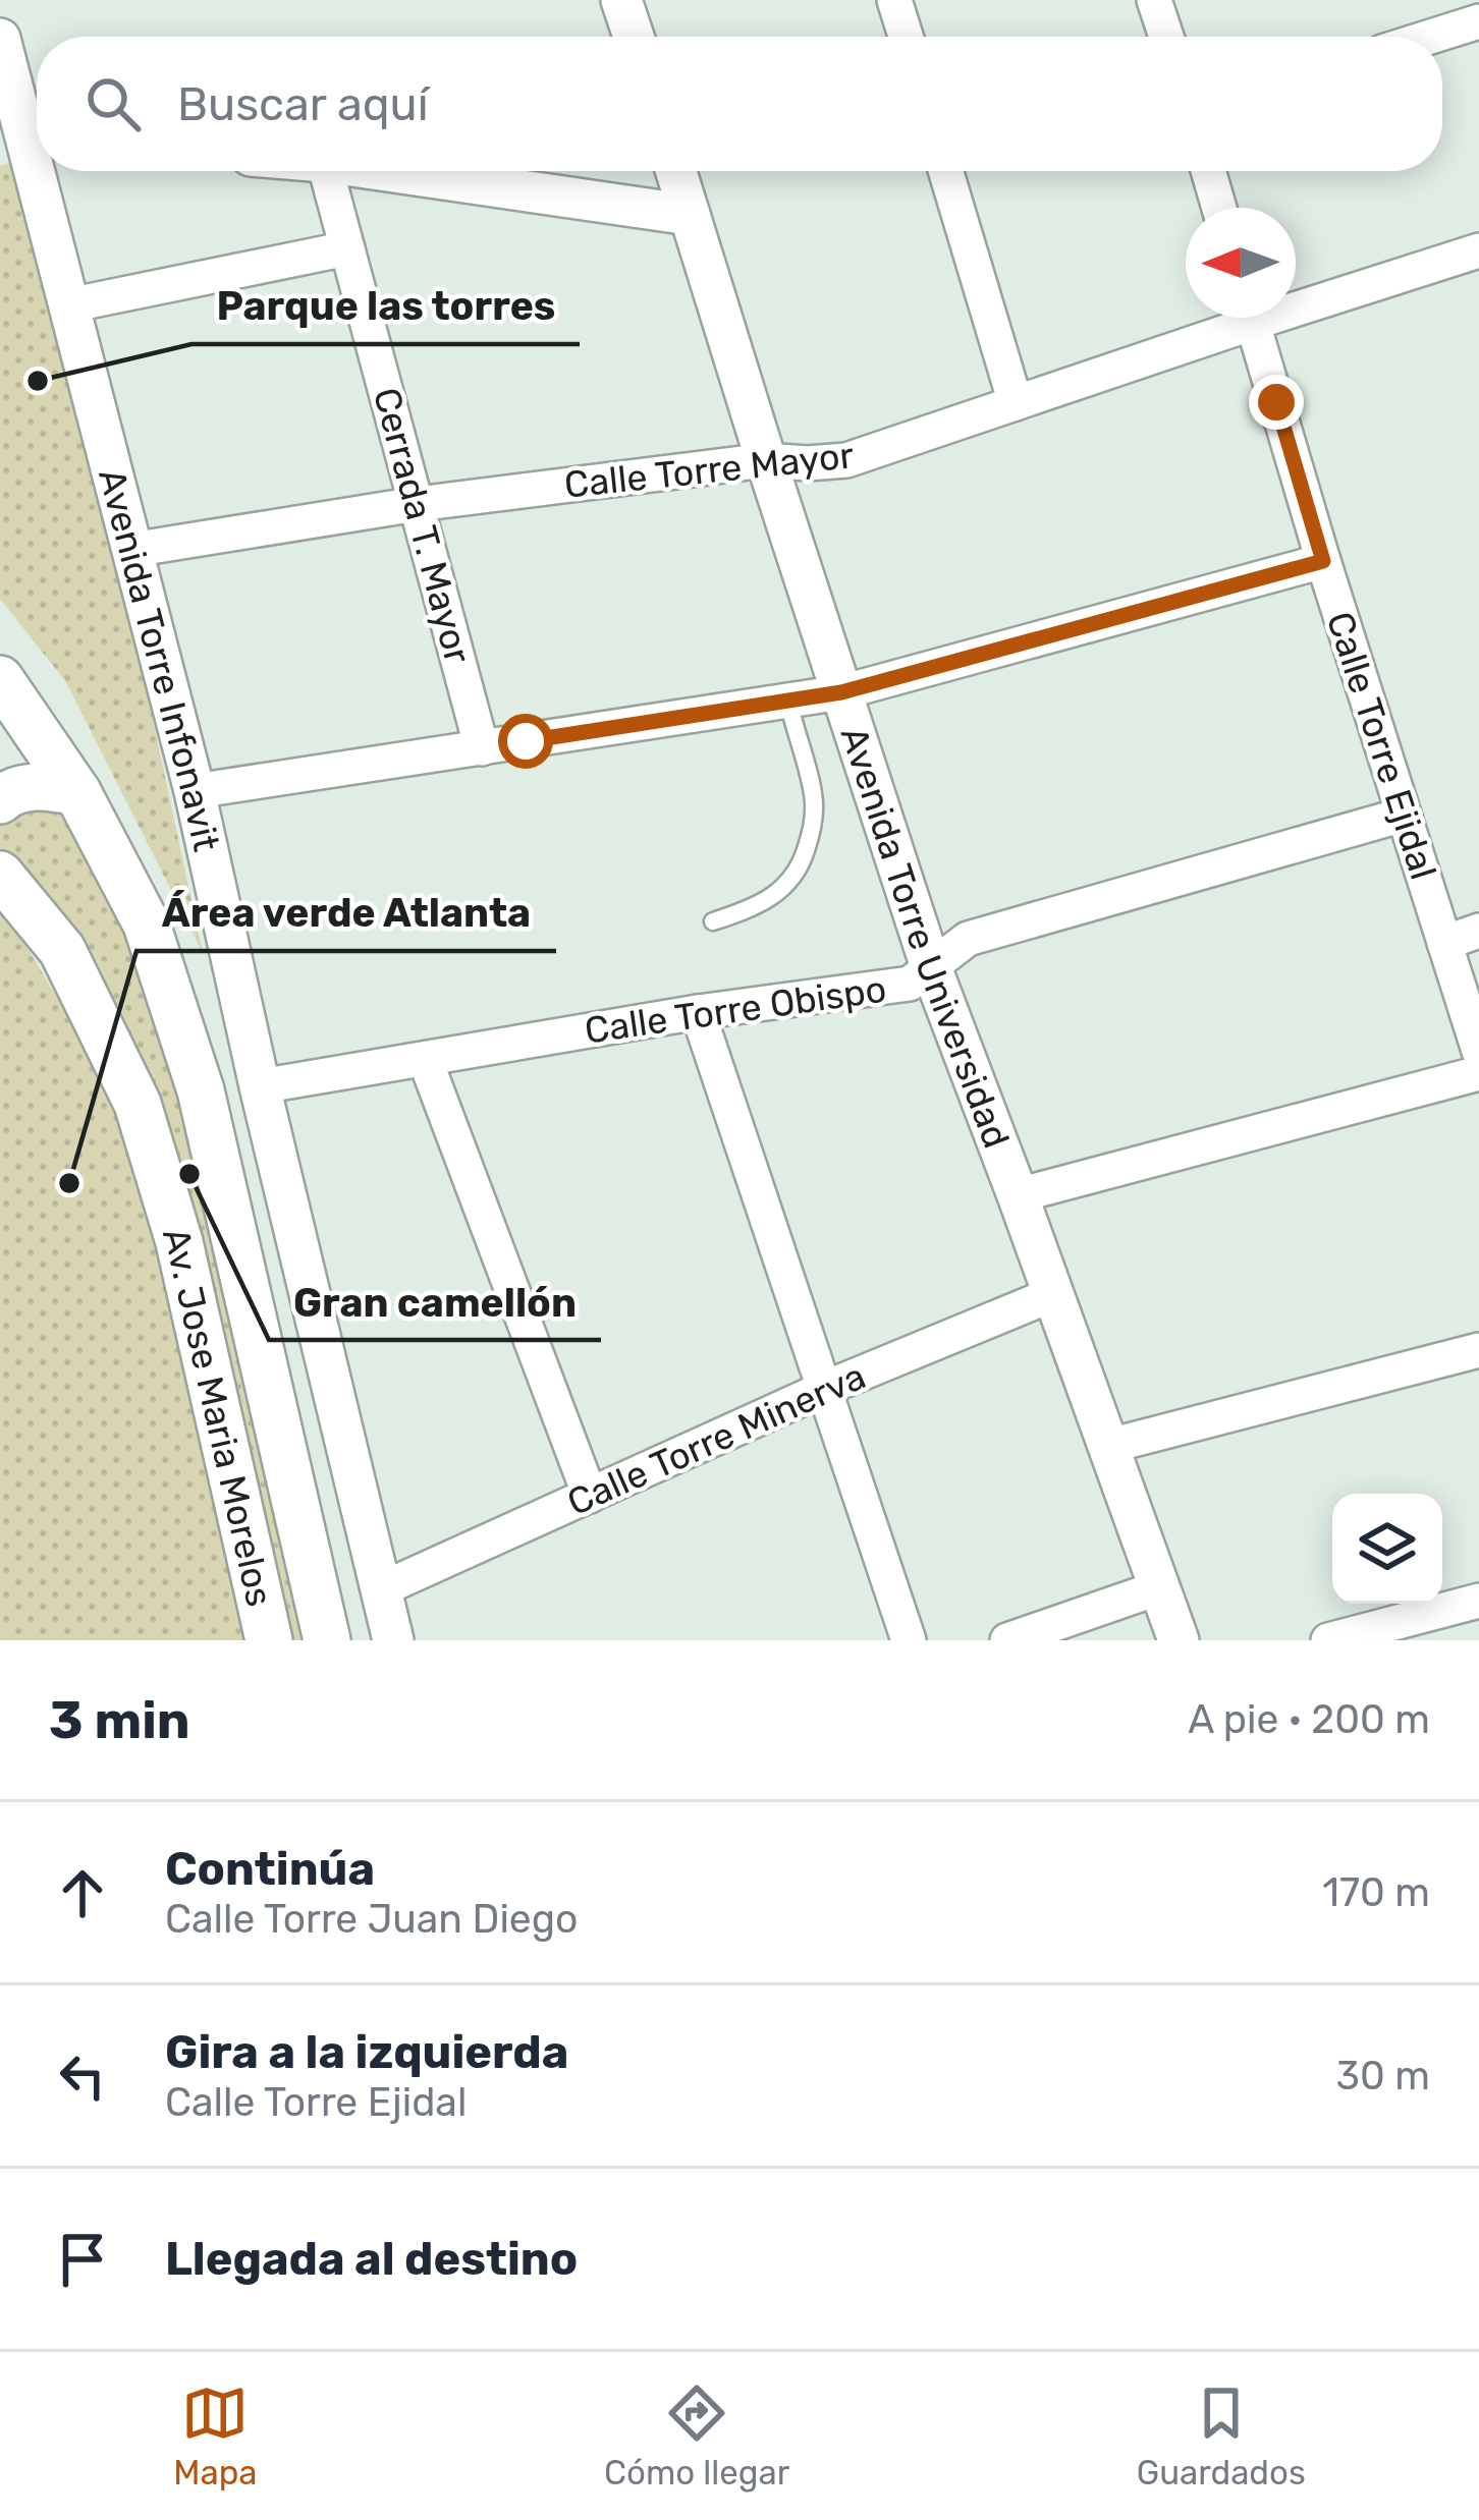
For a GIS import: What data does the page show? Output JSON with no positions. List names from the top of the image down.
{
  "streets": {
    "main road": ["Av. Jose Maria Morelos"],
    "street": [
      "Calle Torre Mayor",
      "Cerrada T. Mayor",
      "Avenida Torre Infonavit",
      "Calle Torre Ejidal",
      "Avenida Torre Universidad",
      "Calle Torre Obispo",
      "Calle Torre Minerva"
    ]
  },
  "crossings": [
    ["Calle Torre Mayor", "Cerrada T. Mayor"],
    ["Calle Torre Mayor", "Avenida Torre Infonavit"],
    ["Calle Torre Mayor", "Avenida Torre Universidad"],
    ["Avenida Torre Infonavit", "Calle Torre Obispo"],
    ["Avenida Torre Infonavit", "Calle Torre Minerva"],
    ["Calle Torre Ejidal", "Calle Torre Obispo"],
    ["Avenida Torre Universidad", "Calle Torre Obispo"],
    ["Avenida Torre Universidad", "Calle Torre Minerva"]
  ],
  "places": ["Parque las torres", "Gran camellón", "Área verde Atlanta"],
  "north": "left",
  "page": {
    "search": "Buscar aquí",
    "heading": ["3 min", "A pie · 200 m"],
    "list": [
      ["Continúa", "Calle Torre Juan Diego", "170 m"],
      ["Gira a la izquierda", "Calle Torre Ejidal", "30 m"],
      "Llegada al destino"
    ],
    "nav": ["Mapa", "Cómo llegar", "Guardados"]
  }
}
